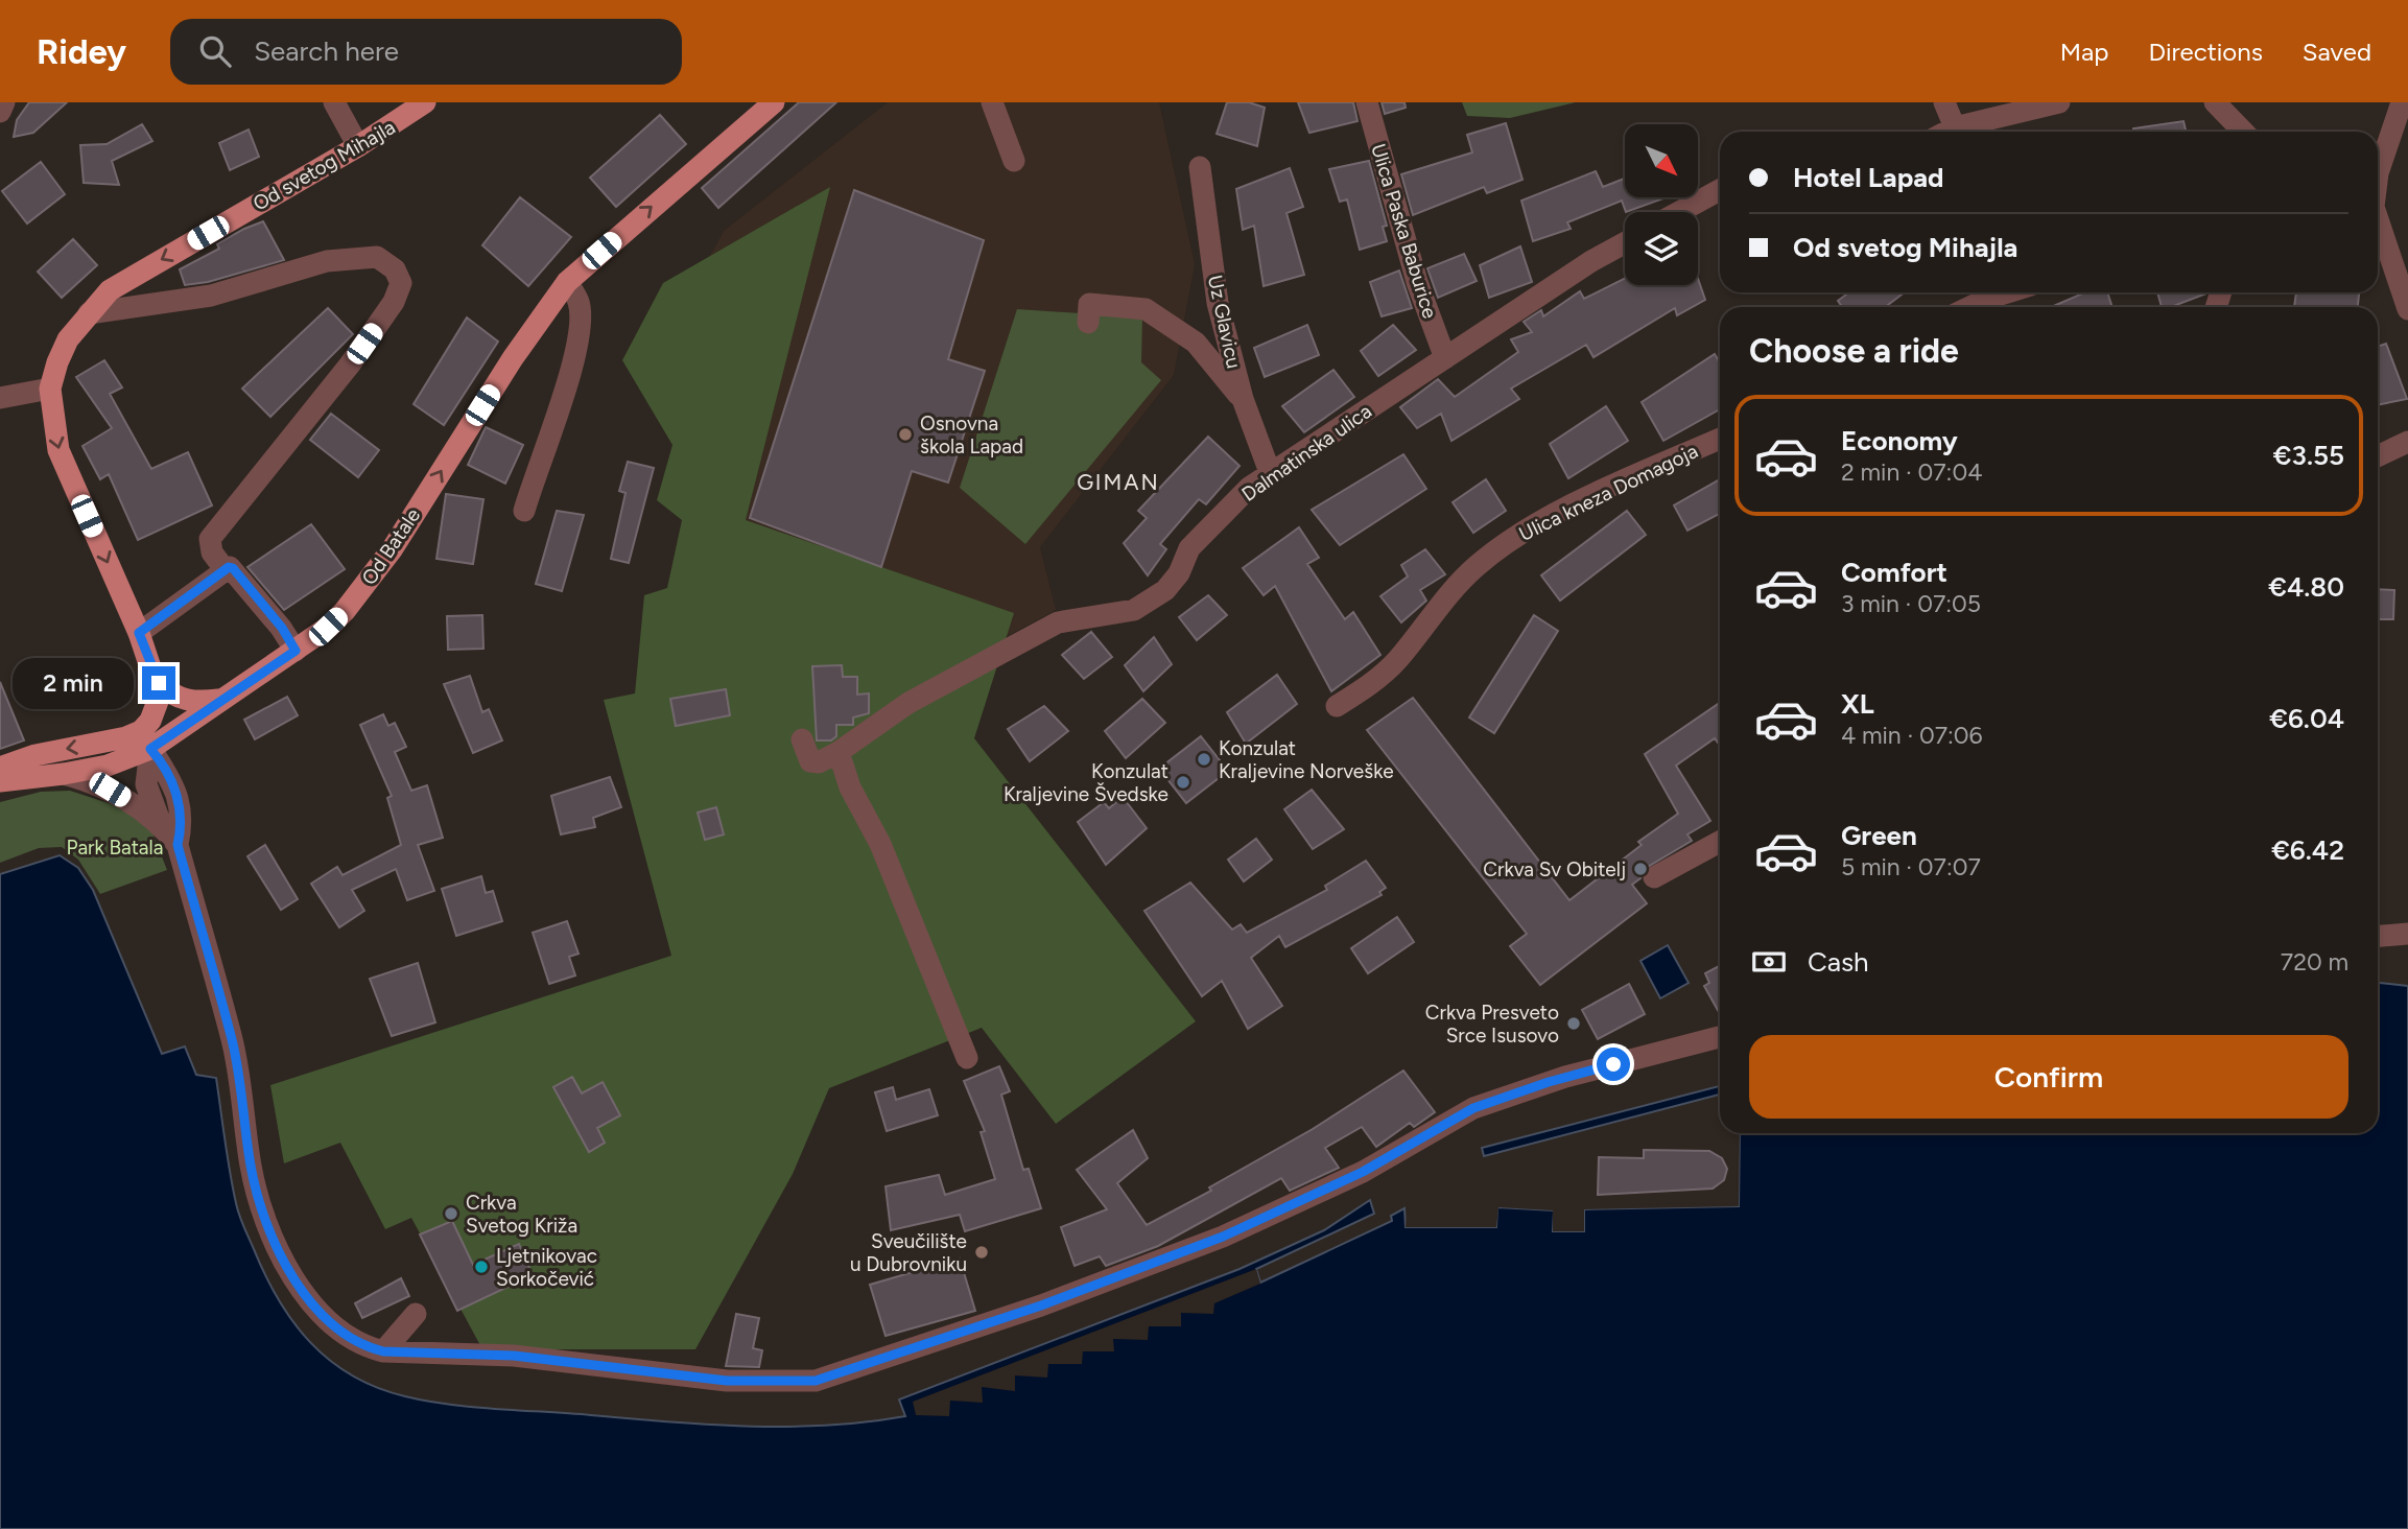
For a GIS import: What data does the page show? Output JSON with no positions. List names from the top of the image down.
{
  "streets": {
    "main road": ["Od svetog Mihajla", "Od Batale"],
    "street": [
      "Ulica Paska Baburice",
      "Uz Glavicu",
      "Dalmatinska ulica",
      "Ulica kneza Domagoja"
    ]
  },
  "crossings": [
    ["Ulica Paska Baburice", "Dalmatinska ulica"],
    ["Uz Glavicu", "Dalmatinska ulica"]
  ],
  "one_way": ["Od Batale"],
  "districts": ["GIMAN"],
  "parks": ["Park Batala"],
  "places": [
    "Osnovna škola Lapad",
    "Konzulat Kraljevine Norveške",
    "Konzulat Kraljevine Švedske",
    "Crkva Sv Obitelj",
    "Crkva Presveto Srce Isusovo",
    "Crkva Svetog Križa",
    "Sveučilište u Dubrovniku",
    "Ljetnikovac Sorkočević"
  ],
  "north": "bottom right",
  "page": {
    "header": "Ridey",
    "search": "Search here",
    "nav": ["Map", "Directions", "Saved"],
    "banner": ["Hotel Lapad", "Od svetog Mihajla"],
    "heading": "Choose a ride",
    "list": [
      {
        "name": "Economy",
        "note": "2 min · 07:04",
        "value": "€3.55"
      },
      {
        "name": "Comfort",
        "note": "3 min · 07:05",
        "value": "€4.80"
      },
      {
        "name": "XL",
        "note": "4 min · 07:06",
        "value": "€6.04"
      },
      {
        "name": "Green",
        "note": "5 min · 07:07",
        "value": "€6.42"
      }
    ],
    "bubble": "2 min",
    "pay": ["Cash", "720 m"],
    "buttons": "Confirm"
  }
}
